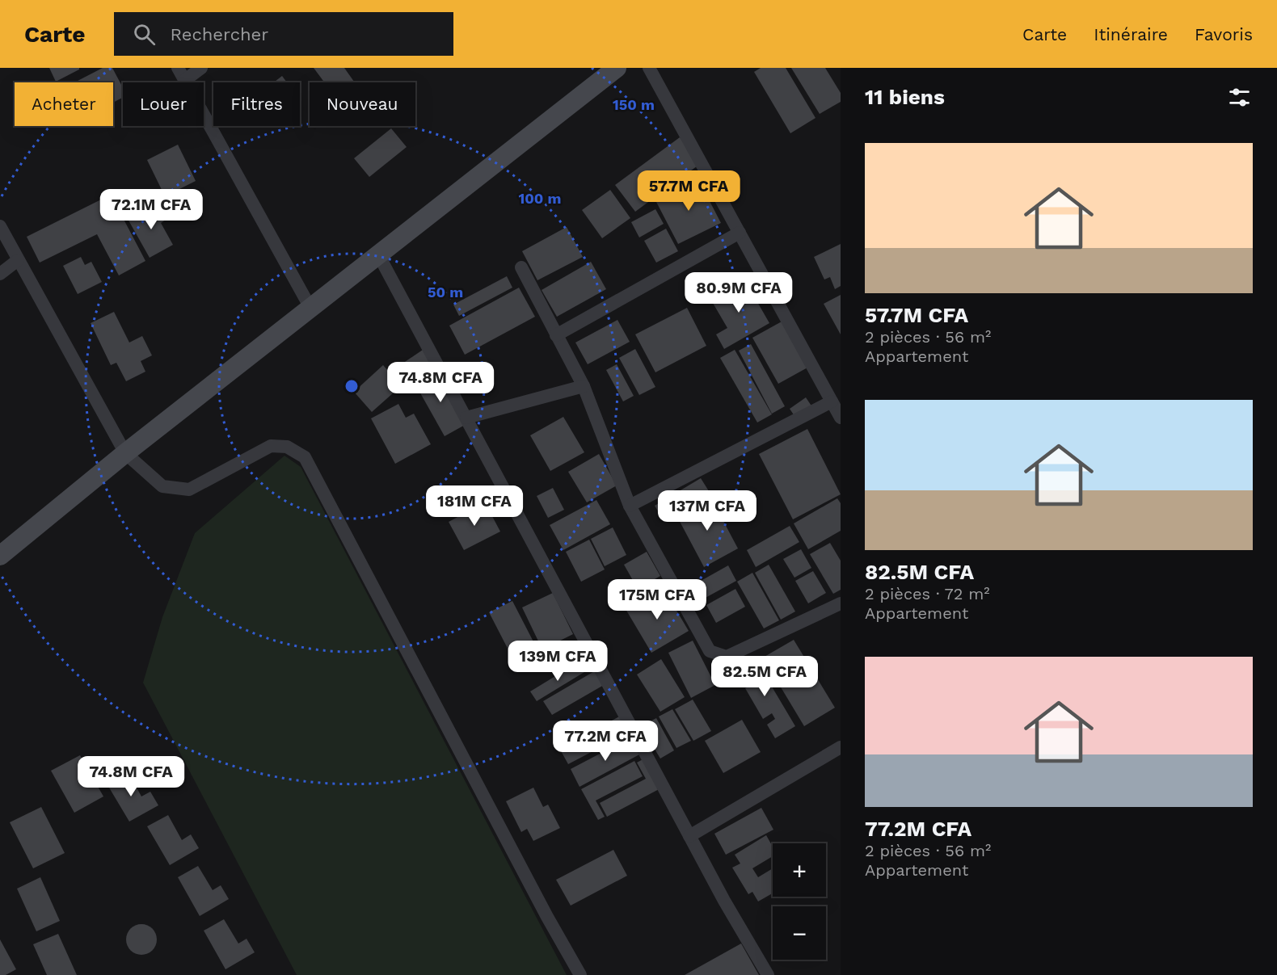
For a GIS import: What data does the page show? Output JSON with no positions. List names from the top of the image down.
{
  "page": {
    "header": "Carte",
    "search": "Rechercher",
    "nav": ["Carte", "Itinéraire", "Favoris"],
    "heading": "11 biens",
    "chip": [
      "Acheter",
      "Louer",
      "Filtres",
      "Nouveau"
    ],
    "list": [
      {
        "name": "57.7M CFA",
        "note": "2 pièces · 56 m² · Appartement"
      },
      {
        "name": "82.5M CFA",
        "note": "2 pièces · 72 m² · Appartement"
      },
      {
        "name": "77.2M CFA",
        "note": "2 pièces · 56 m² · Appartement"
      }
    ],
    "price": [
      "57.7M CFA",
      "72.1M CFA",
      "80.9M CFA",
      "74.8M CFA",
      "181M CFA",
      "137M CFA",
      "175M CFA",
      "139M CFA",
      "82.5M CFA",
      "77.2M CFA",
      "74.8M CFA"
    ],
    "map_buttons": ["+", "−"]
  },
  "rings": ["150 m", "100 m", "50 m"]
}
